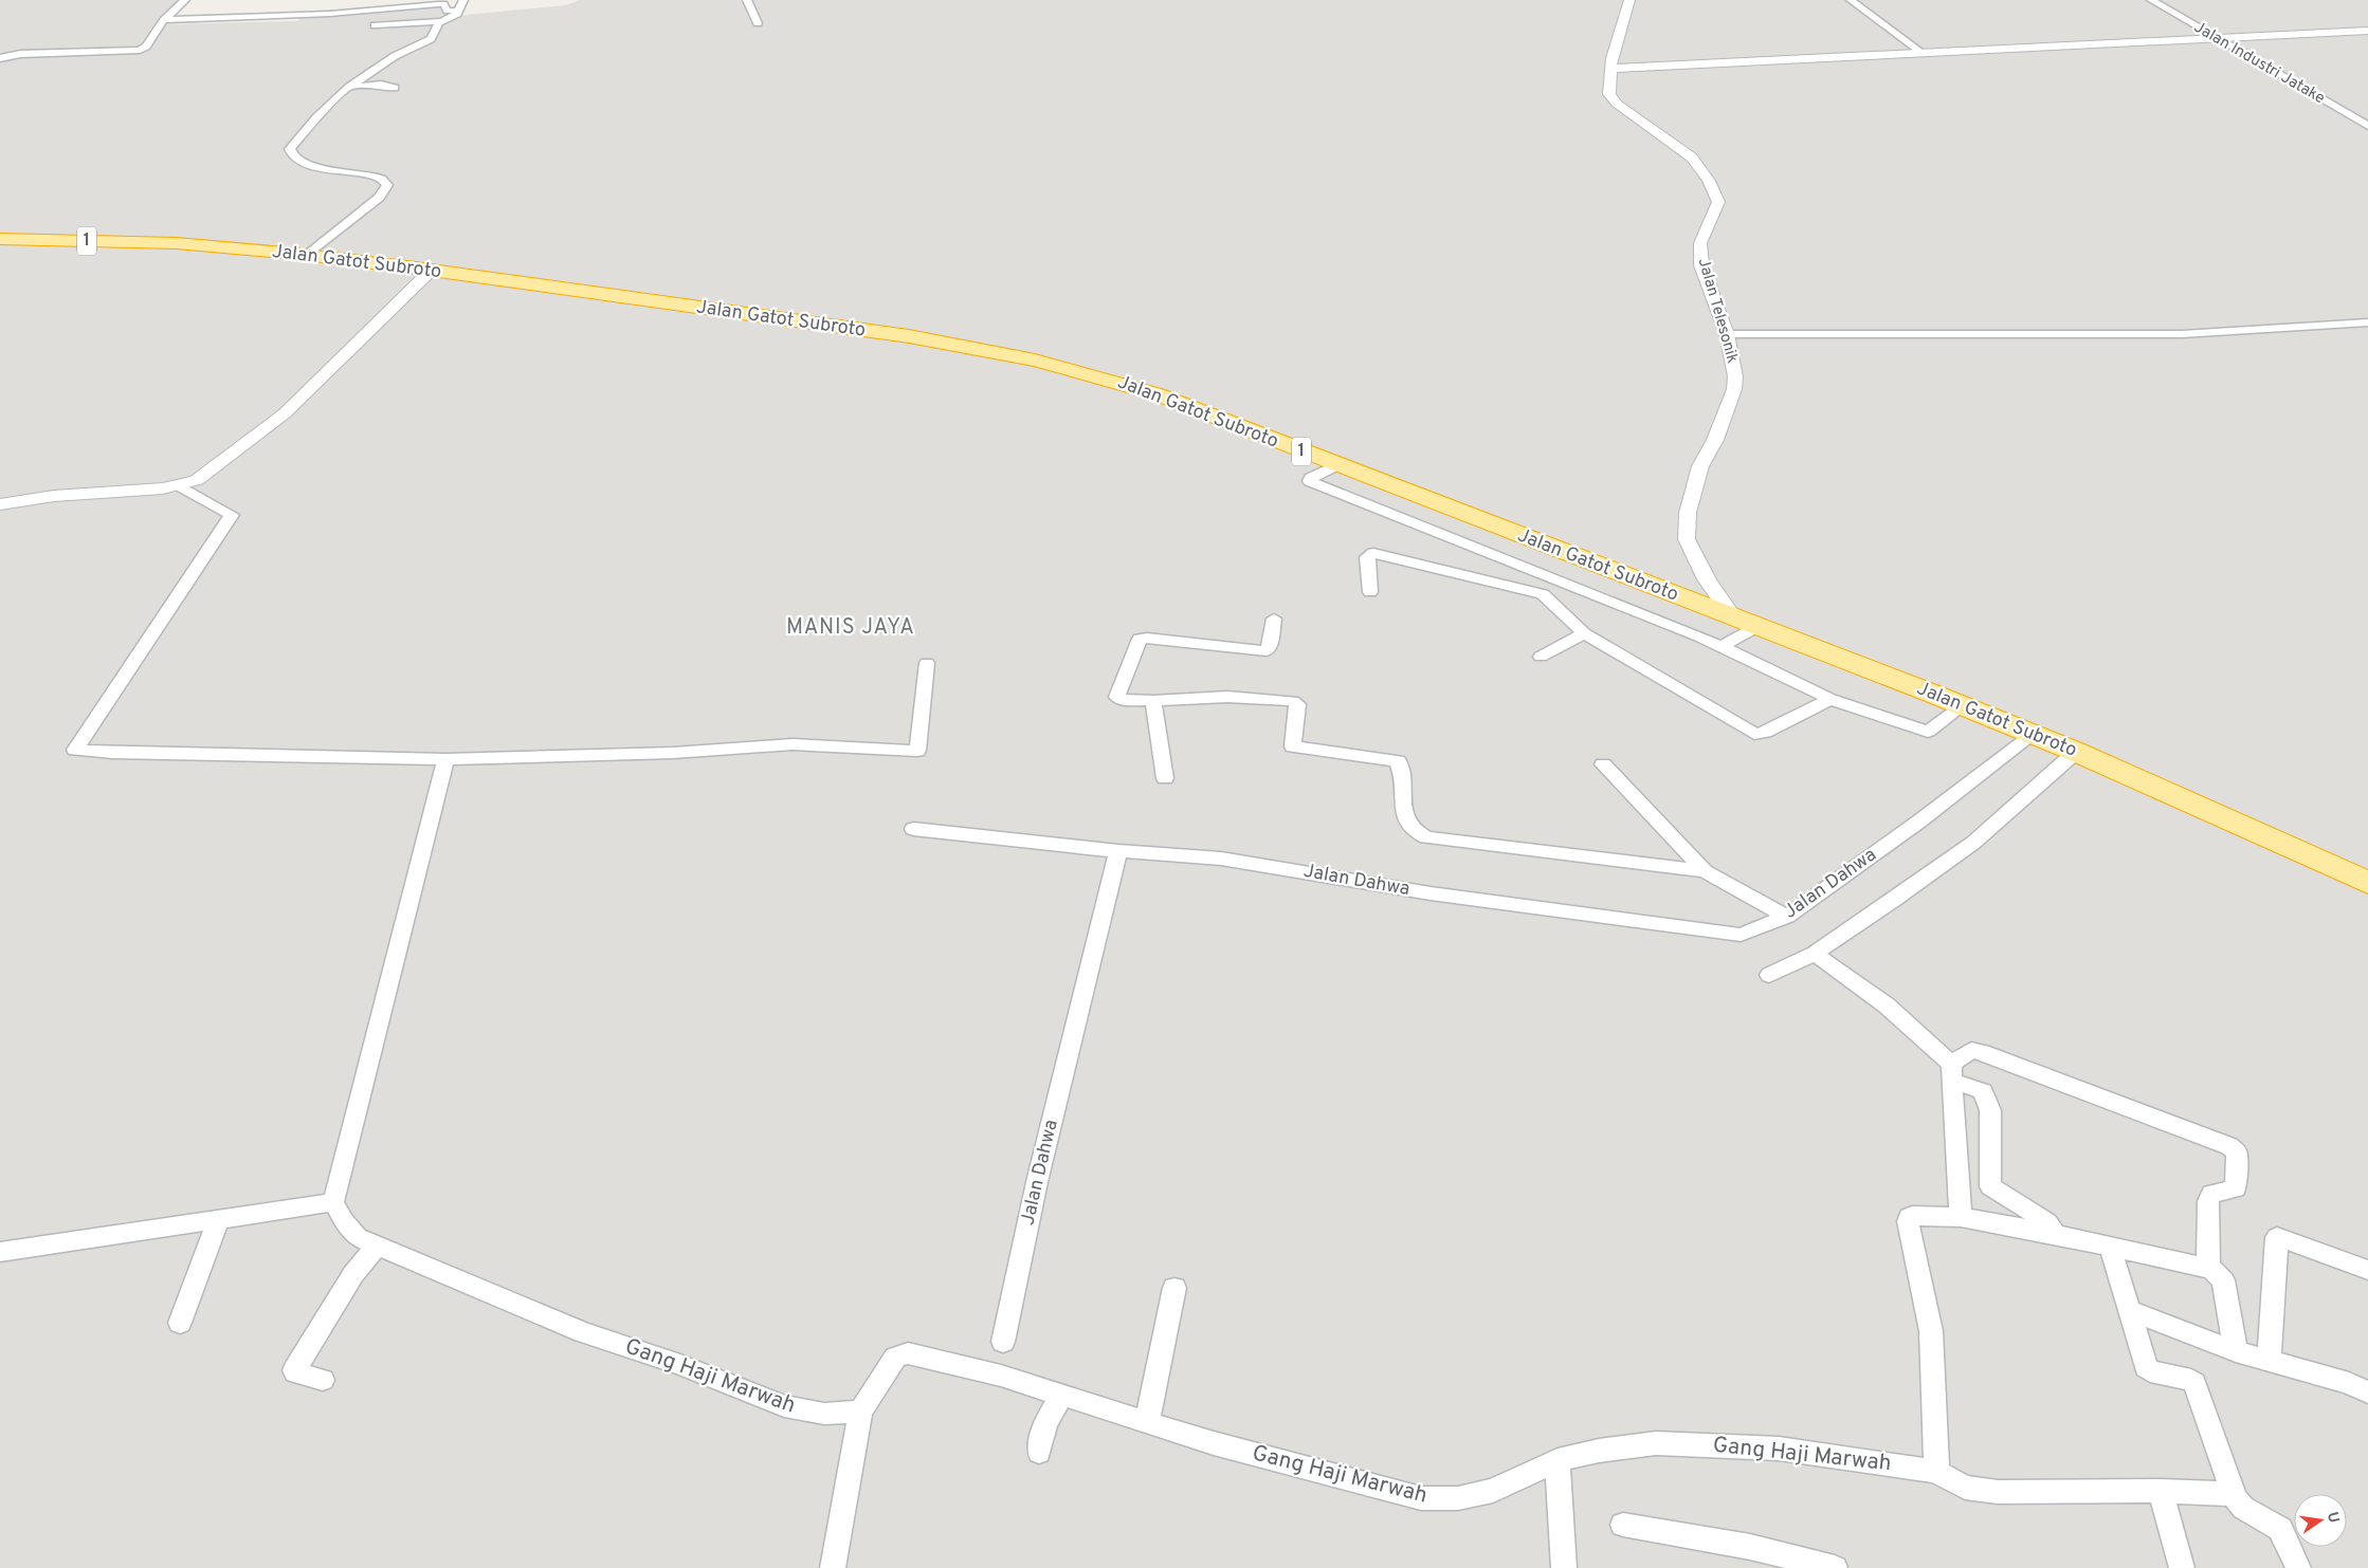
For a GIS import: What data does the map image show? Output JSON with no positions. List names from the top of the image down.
{
  "streets": {
    "highway": ["1", "Jalan Gatot Subroto"],
    "street": [
      "Jalan Industri Jatake",
      "Jalan Telesonik",
      "Jalan Dahwa",
      "Gang Haji Marwah"
    ]
  },
  "crossings": [
    ["Jalan Gatot Subroto", "Jalan Telesonik"],
    ["Jalan Gatot Subroto", "Jalan Dahwa"]
  ],
  "districts": ["MANIS JAYA"],
  "north": "right"
}
